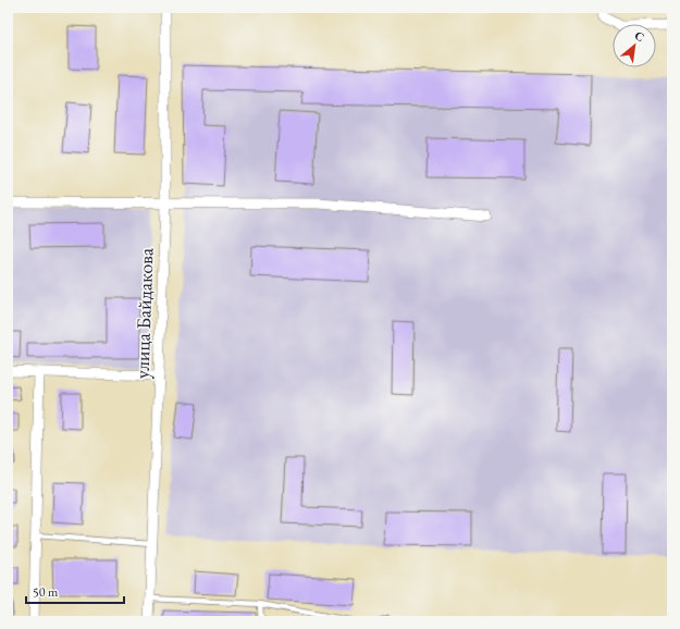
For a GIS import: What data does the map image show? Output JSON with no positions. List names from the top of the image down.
{
  "streets": {
    "street": ["улица Байдакова"]
  },
  "scale_bar": "50 m",
  "north": "top right"
}
